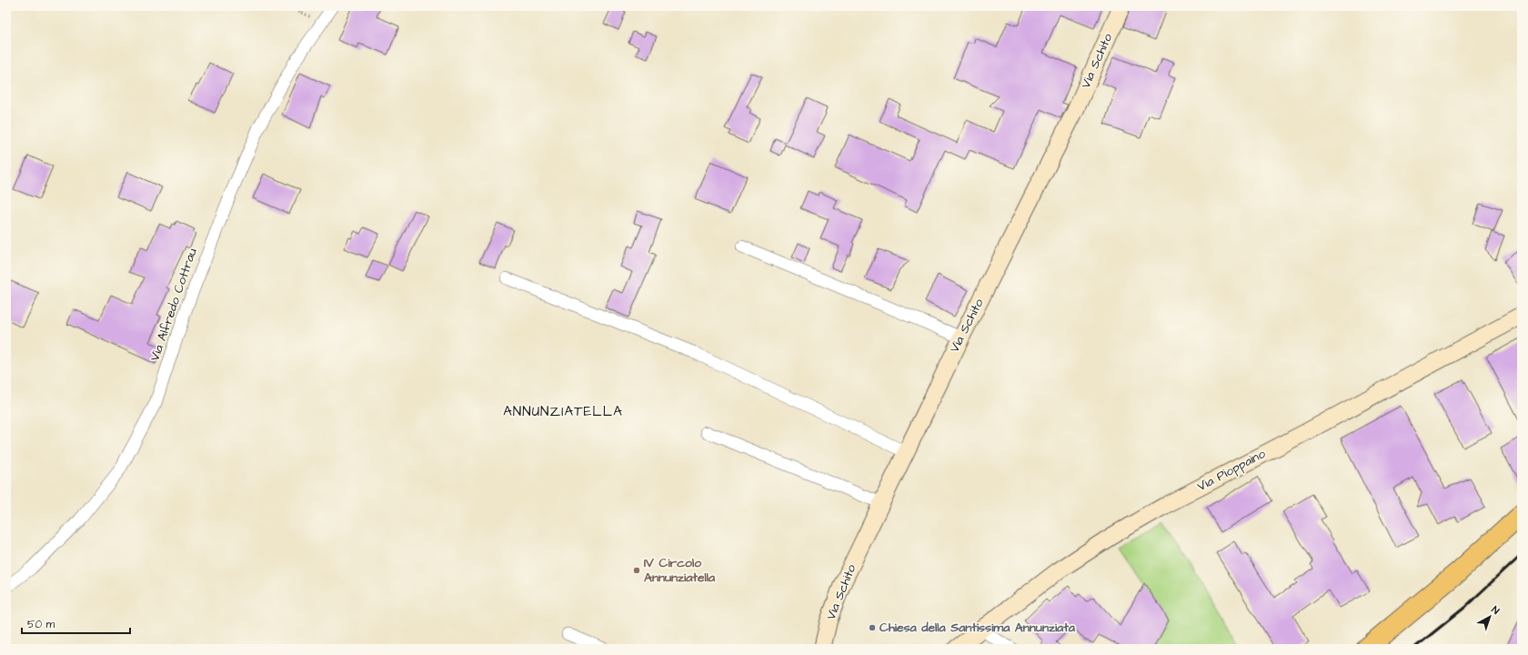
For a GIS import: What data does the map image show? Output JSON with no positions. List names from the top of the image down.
{
  "streets": {
    "street": ["Via Schito", "Via Alfredo Cottrau", "Via Pioppaino"]
  },
  "districts": ["ANNUNZIATELLA"],
  "places": ["IV Circolo Annunziatella", "Chiesa della Santissima Annunziata"],
  "scale_bar": "50 m",
  "north": "top right"
}
